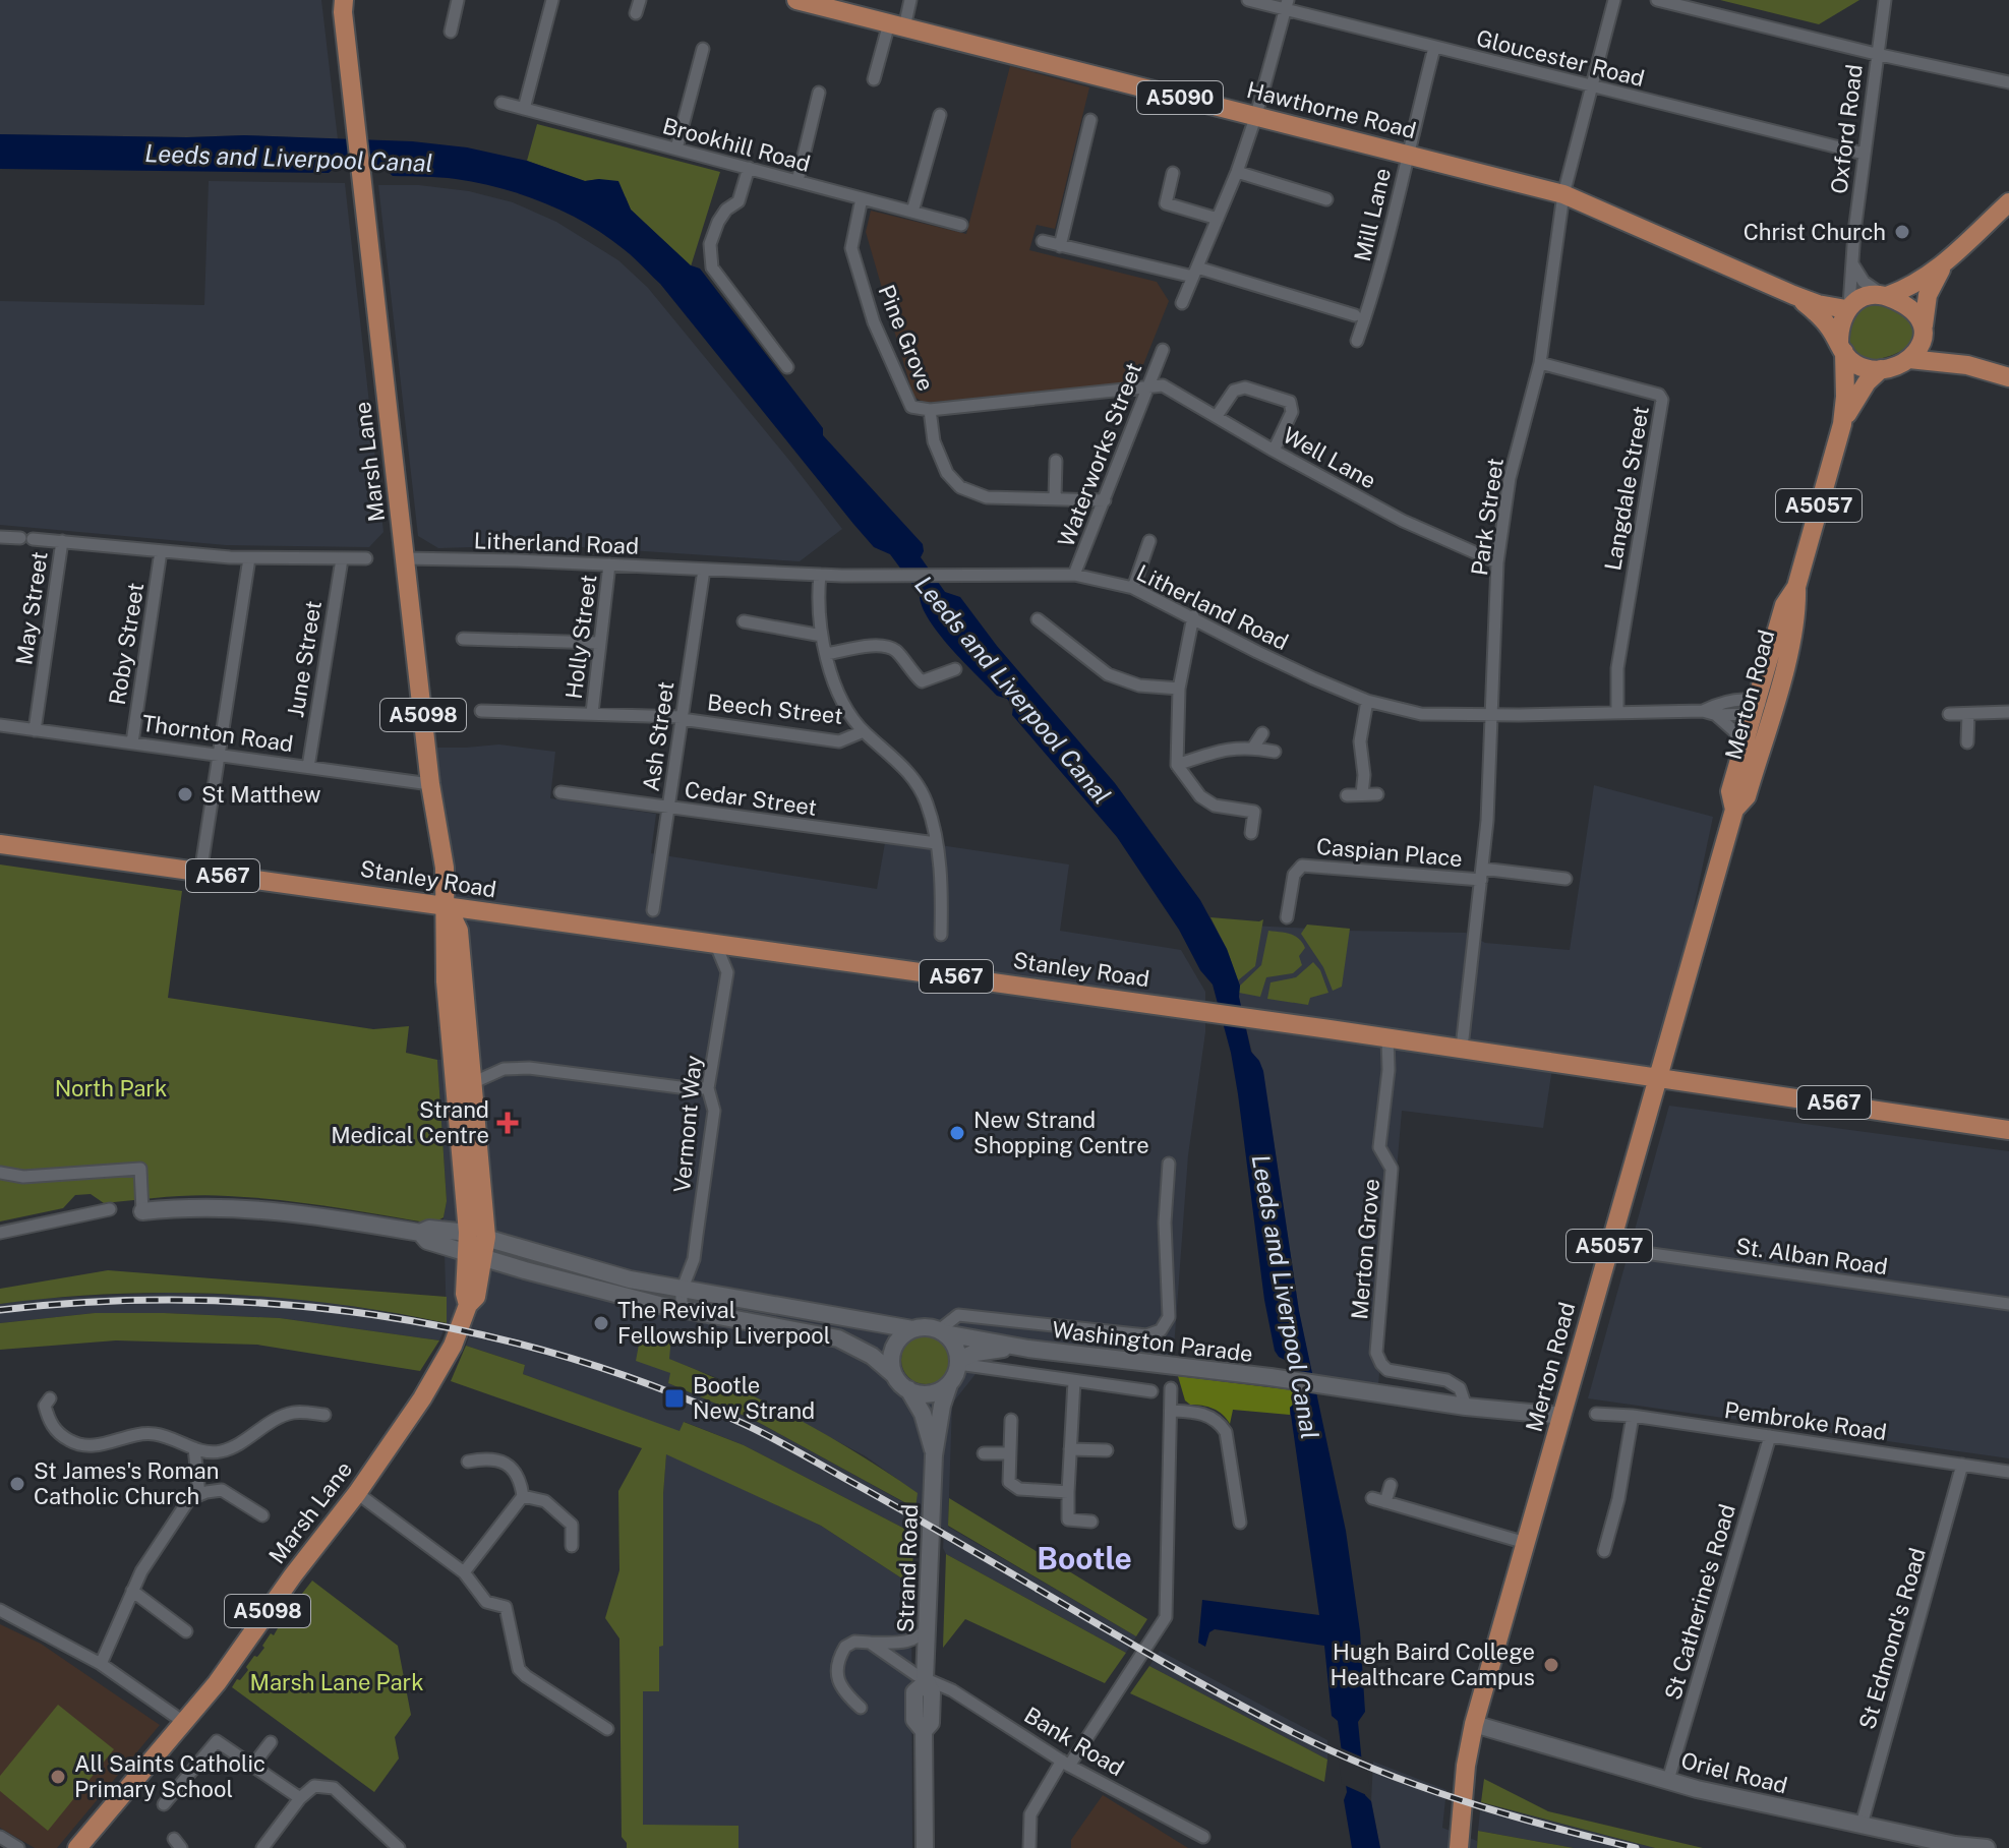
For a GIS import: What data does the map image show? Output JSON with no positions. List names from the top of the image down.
{
  "streets": {
    "main road": [
      "A5090",
      "Hawthorne Road",
      "Marsh Lane",
      "A5057",
      "Merton Road",
      "A5098",
      "A567",
      "Stanley Road"
    ],
    "street": [
      "Gloucester Road",
      "Oxford Road",
      "Brookhill Road",
      "Mill Lane",
      "Pine Grove",
      "Waterworks Street",
      "Well Lane",
      "Langdale Street",
      "Park Street",
      "Litherland Road",
      "May Street",
      "Holly Street",
      "Roby Street",
      "June Street",
      "Beech Street",
      "Thornton Road",
      "Ash Street",
      "Cedar Street",
      "Caspian Place",
      "Vermont Way",
      "Merton Grove",
      "St. Alban Road",
      "Washington Parade",
      "Pembroke Road",
      "Strand Road",
      "St Catherine's Road",
      "St Edmond's Road",
      "Bank Road",
      "Oriel Road"
    ]
  },
  "crossings": [
    ["Gloucester Road", "Oxford Road"],
    ["Gloucester Road", "Mill Lane"],
    ["Gloucester Road", "Park Street"],
    ["A5090", "Hawthorne Road"],
    ["A5090", "Oxford Road"],
    ["A5090", "Merton Road"],
    ["Hawthorne Road", "Oxford Road"],
    ["Hawthorne Road", "Mill Lane"],
    ["Hawthorne Road", "Park Street"],
    ["Hawthorne Road", "Merton Road"],
    ["Oxford Road", "Merton Road"],
    ["Brookhill Road", "Pine Grove"],
    ["Pine Grove", "Waterworks Street"],
    ["Pine Grove", "Well Lane"],
    ["Waterworks Street", "Well Lane"],
    ["Waterworks Street", "Litherland Road"],
    ["Well Lane", "Park Street"],
    ["Marsh Lane", "Litherland Road"],
    ["Marsh Lane", "Thornton Road"],
    ["Marsh Lane", "Stanley Road"],
    ["Langdale Street", "Park Street"],
    ["Langdale Street", "Litherland Road"],
    ["Park Street", "Litherland Road"],
    ["Park Street", "Caspian Place"],
    ["Park Street", "Stanley Road"],
    ["Litherland Road", "Holly Street"],
    ["Litherland Road", "Merton Road"],
    ["Litherland Road", "Ash Street"],
    ["May Street", "Thornton Road"],
    ["Holly Street", "Beech Street"],
    ["Roby Street", "Thornton Road"],
    ["June Street", "Thornton Road"],
    ["Merton Road", "Stanley Road"],
    ["Merton Road", "St. Alban Road"],
    ["Merton Road", "Washington Parade"],
    ["Merton Road", "Oriel Road"],
    ["Beech Street", "Ash Street"],
    ["Ash Street", "Cedar Street"],
    ["Stanley Road", "Vermont Way"],
    ["Stanley Road", "Merton Grove"],
    ["Merton Grove", "Washington Parade"],
    ["Washington Parade", "Strand Road"],
    ["Pembroke Road", "St Catherine's Road"],
    ["Pembroke Road", "St Edmond's Road"],
    ["Strand Road", "Bank Road"],
    ["St Catherine's Road", "Oriel Road"],
    ["St Edmond's Road", "Oriel Road"]
  ],
  "districts": ["Bootle"],
  "water": ["Leeds and Liverpool Canal"],
  "parks": ["North Park", "Marsh Lane Park"],
  "places": {
    "other": [
      "Christ Church",
      "St Matthew",
      "New Strand Shopping Centre",
      "The Revival Fellowship Liverpool",
      "St James's Roman Catholic Church",
      "Hugh Baird College Healthcare Campus",
      "All Saints Catholic Primary School"
    ],
    "health": ["Strand Medical Centre"],
    "transit": ["Bootle New Strand"]
  }
}
